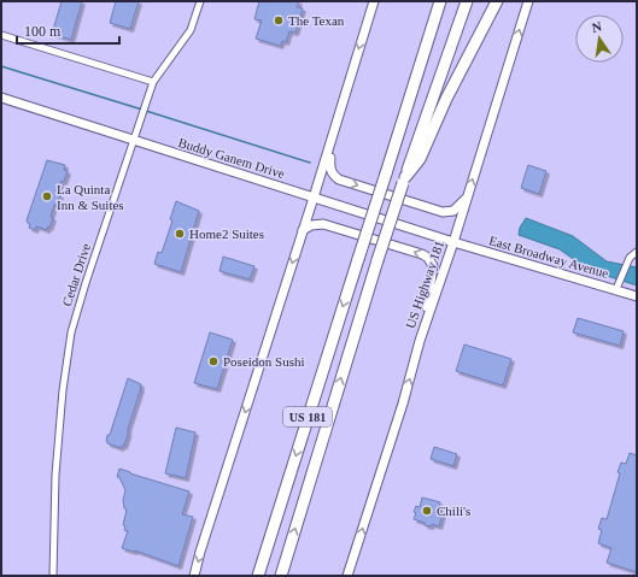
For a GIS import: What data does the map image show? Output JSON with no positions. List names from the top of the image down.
{
  "streets": {
    "highway": ["US 181"],
    "main road": ["Buddy Ganem Drive", "East Broadway Avenue", "US Highway 181"],
    "street": ["Cedar Drive"]
  },
  "crossings": [
    ["Buddy Ganem Drive", "East Broadway Avenue"],
    ["Buddy Ganem Drive", "Cedar Drive"],
    ["Buddy Ganem Drive", "US Highway 181"],
    ["East Broadway Avenue", "US Highway 181"]
  ],
  "one_way": ["US Highway 181"],
  "places": [
    "The Texan",
    "La Quinta Inn & Suites",
    "Home2 Suites",
    "Poseidon Sushi",
    "Chili's"
  ],
  "scale_bar": "100 m",
  "north": "top"
}
